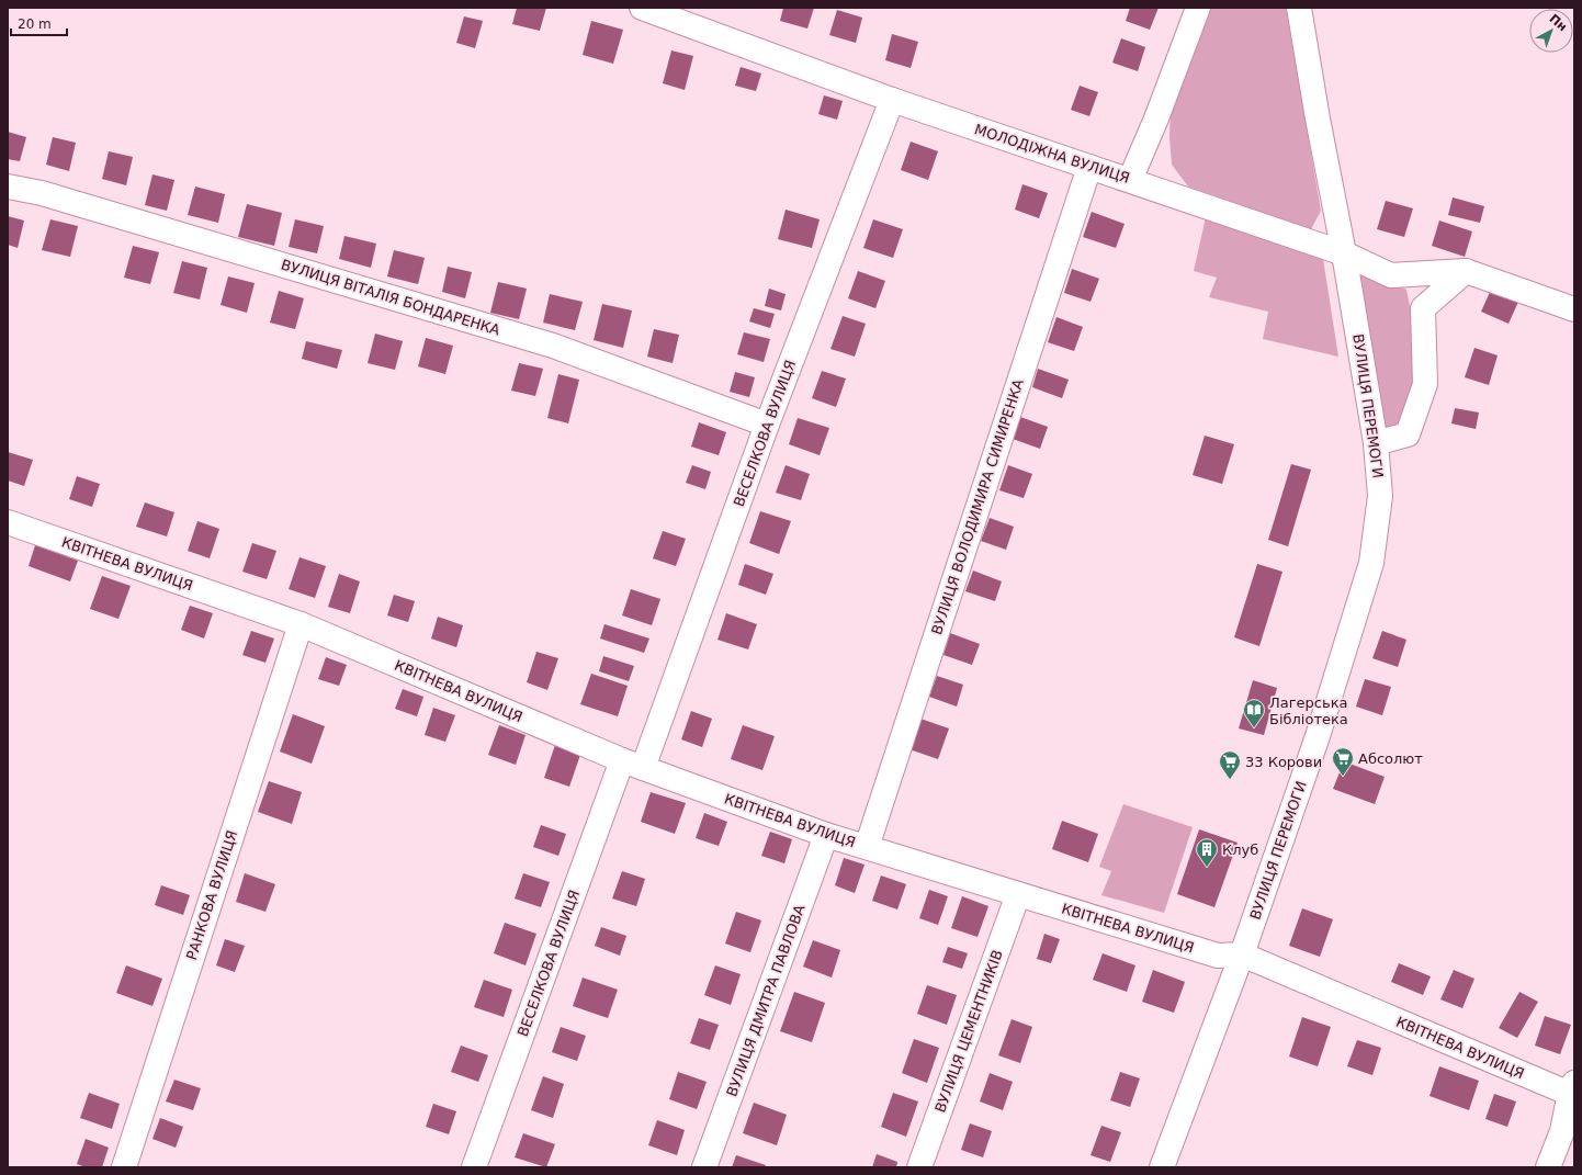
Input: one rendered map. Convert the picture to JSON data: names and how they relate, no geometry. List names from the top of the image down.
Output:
{
  "streets": {
    "street": [
      "МОЛОДІЖНА ВУЛИЦЯ",
      "ВУЛИЦЯ ВІТАЛІЯ БОНДАРЕНКА",
      "ВУЛИЦЯ ПЕРЕМОГИ",
      "ВЕСЕЛКОВА ВУЛИЦЯ",
      "ВУЛИЦЯ ВОЛОДИМИРА СИМИРЕНКА",
      "КВІТНЕВА ВУЛИЦЯ",
      "РАНКОВА ВУЛИЦЯ",
      "ВУЛИЦЯ ДМИТРА ПАВЛОВА",
      "ВУЛИЦЯ ЦЕМЕНТНИКІВ"
    ]
  },
  "crossings": [
    ["МОЛОДІЖНА ВУЛИЦЯ", "ВУЛИЦЯ ПЕРЕМОГИ"],
    ["МОЛОДІЖНА ВУЛИЦЯ", "ВЕСЕЛКОВА ВУЛИЦЯ"],
    ["МОЛОДІЖНА ВУЛИЦЯ", "ВУЛИЦЯ ВОЛОДИМИРА СИМИРЕНКА"],
    ["ВУЛИЦЯ ВІТАЛІЯ БОНДАРЕНКА", "ВЕСЕЛКОВА ВУЛИЦЯ"],
    ["ВУЛИЦЯ ПЕРЕМОГИ", "КВІТНЕВА ВУЛИЦЯ"],
    ["ВЕСЕЛКОВА ВУЛИЦЯ", "КВІТНЕВА ВУЛИЦЯ"],
    ["ВУЛИЦЯ ВОЛОДИМИРА СИМИРЕНКА", "КВІТНЕВА ВУЛИЦЯ"],
    ["КВІТНЕВА ВУЛИЦЯ", "РАНКОВА ВУЛИЦЯ"],
    ["КВІТНЕВА ВУЛИЦЯ", "ВУЛИЦЯ ДМИТРА ПАВЛОВА"],
    ["КВІТНЕВА ВУЛИЦЯ", "ВУЛИЦЯ ЦЕМЕНТНИКІВ"]
  ],
  "places": {
    "library": ["Лагерська Бібліотека"],
    "supermarket": ["Абсолют", "33 Корови"],
    "building": ["Клуб"]
  },
  "scale_bar": "20 m",
  "north": "top right"
}
